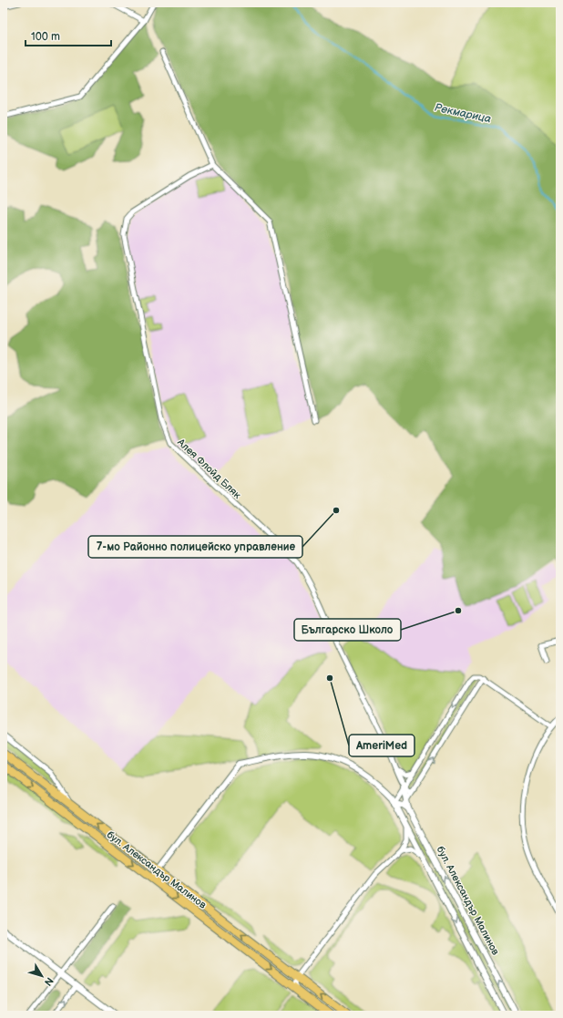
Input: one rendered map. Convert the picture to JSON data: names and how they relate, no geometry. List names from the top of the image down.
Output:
{
  "streets": {
    "main road": ["бул. Александър Малинов"],
    "street": ["Алея Флойд Бляк"]
  },
  "crossings": [
    ["Алея Флойд Бляк", "бул. Александър Малинов"]
  ],
  "water": ["Рекмарица"],
  "places": ["7-мо Районно полицейско управление", "Българско Школо", "AmeriMed"],
  "scale_bar": "100 m",
  "north": "bottom right"
}
